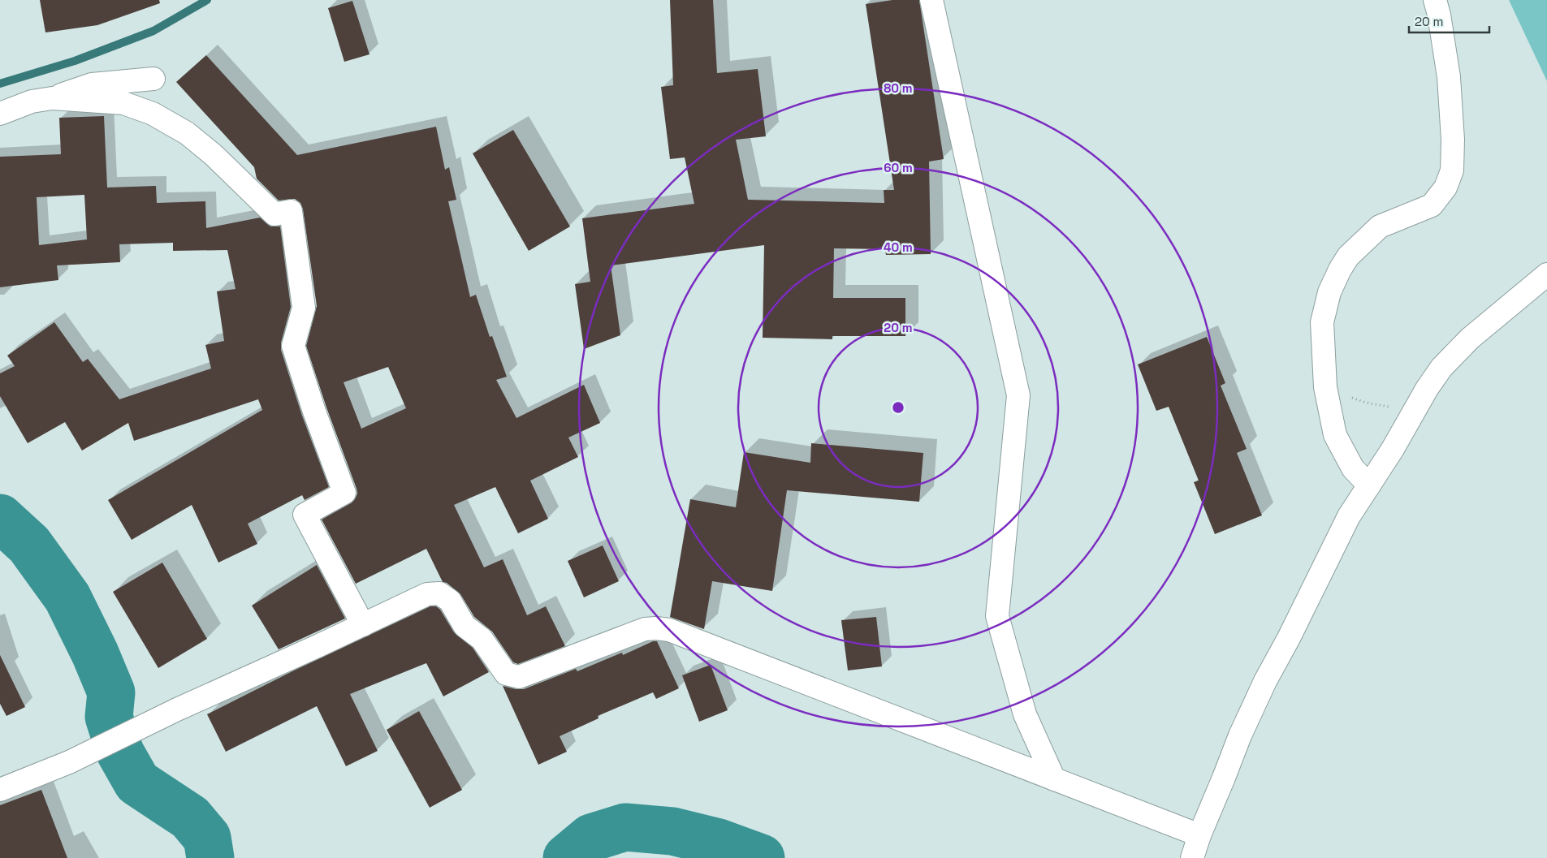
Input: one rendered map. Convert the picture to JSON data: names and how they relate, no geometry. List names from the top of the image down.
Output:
{
  "scale_bar": "20 m",
  "rings": [
    "80 m",
    "60 m",
    "40 m",
    "20 m"
  ]
}
